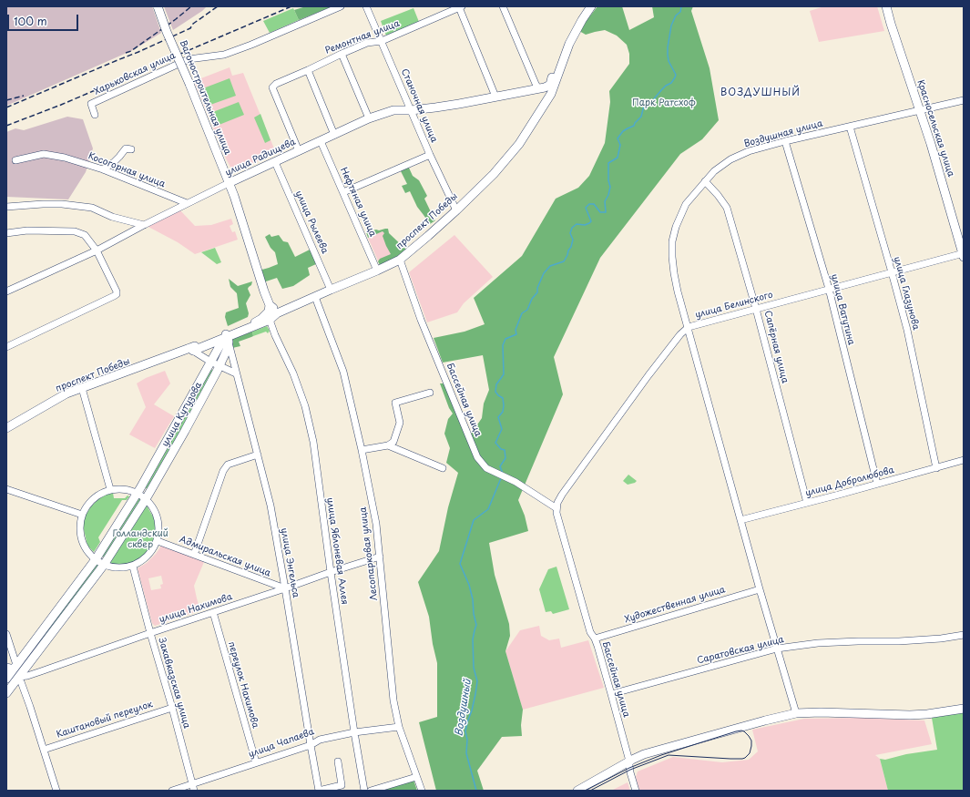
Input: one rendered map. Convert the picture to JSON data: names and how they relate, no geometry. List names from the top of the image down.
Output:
{
  "streets": {
    "main road": [
      "Вагоностроительная улица",
      "Красносельская улица",
      "улица Радищева",
      "проспект Победы",
      "улица Кутузова"
    ],
    "street": [
      "Ремонтная улица",
      "Харьковская улица",
      "Станочная улица",
      "Воздушная улица",
      "Косогорная улица",
      "Нефтяная улица",
      "улица Рылеева",
      "улица Глазунова",
      "улица Белинского",
      "улица Ватутина",
      "Сапёрная улица",
      "Бассейная улица",
      "улица Добролюбова",
      "улица Яблоневая Аллея",
      "Лесопарковая улица",
      "Адмиральская улица",
      "улица Энгельса",
      "Художественная улица",
      "улица Нахимова",
      "Саратовская улица",
      "Закавказская улица",
      "переулок Нахимова",
      "Каштановый переулок",
      "улица Чапаева"
    ]
  },
  "crossings": [
    ["Ремонтная улица", "Станочная улица"],
    ["Ремонтная улица", "улица Радищева"],
    ["Вагоностроительная улица", "улица Радищева"],
    ["Вагоностроительная улица", "проспект Победы"],
    ["Станочная улица", "улица Радищева"],
    ["Станочная улица", "проспект Победы"],
    ["Красносельская улица", "Воздушная улица"],
    ["Красносельская улица", "улица Белинского"],
    ["Воздушная улица", "улица Глазунова"],
    ["Воздушная улица", "улица Белинского"],
    ["Воздушная улица", "улица Ватутина"],
    ["Воздушная улица", "Сапёрная улица"],
    ["Воздушная улица", "улица Добролюбова"],
    ["Воздушная улица", "Художественная улица"],
    ["Воздушная улица", "Саратовская улица"],
    ["улица Радищева", "Косогорная улица"],
    ["улица Радищева", "Нефтяная улица"],
    ["улица Радищева", "улица Рылеева"],
    ["Нефтяная улица", "проспект Победы"],
    ["проспект Победы", "улица Рылеева"],
    ["проспект Победы", "Бассейная улица"],
    ["проспект Победы", "улица Кутузова"],
    ["проспект Победы", "улица Яблоневая Аллея"],
    ["проспект Победы", "Лесопарковая улица"],
    ["проспект Победы", "улица Энгельса"],
    ["улица Глазунова", "улица Белинского"],
    ["улица Глазунова", "улица Добролюбова"],
    ["улица Белинского", "улица Ватутина"],
    ["улица Белинского", "Сапёрная улица"],
    ["улица Белинского", "Бассейная улица"],
    ["улица Ватутина", "улица Добролюбова"],
    ["Сапёрная улица", "улица Добролюбова"],
    ["Бассейная улица", "Художественная улица"],
    ["Бассейная улица", "Саратовская улица"],
    ["улица Кутузова", "улица Энгельса"],
    ["улица Кутузова", "улица Нахимова"],
    ["улица Яблоневая Аллея", "улица Нахимова"],
    ["улица Яблоневая Аллея", "улица Чапаева"],
    ["Лесопарковая улица", "улица Нахимова"],
    ["Лесопарковая улица", "улица Чапаева"],
    ["Адмиральская улица", "улица Энгельса"],
    ["Адмиральская улица", "улица Нахимова"],
    ["улица Энгельса", "улица Нахимова"],
    ["улица Энгельса", "улица Чапаева"],
    ["улица Нахимова", "Закавказская улица"],
    ["улица Нахимова", "переулок Нахимова"],
    ["Закавказская улица", "Каштановый переулок"],
    ["Закавказская улица", "улица Чапаева"],
    ["переулок Нахимова", "улица Чапаева"]
  ],
  "districts": ["ВОЗДУШНЫЙ"],
  "water": ["Воздушный"],
  "parks": ["Парк Ратсхоф", "Голландский сквер"],
  "scale_bar": "100 m"
}
